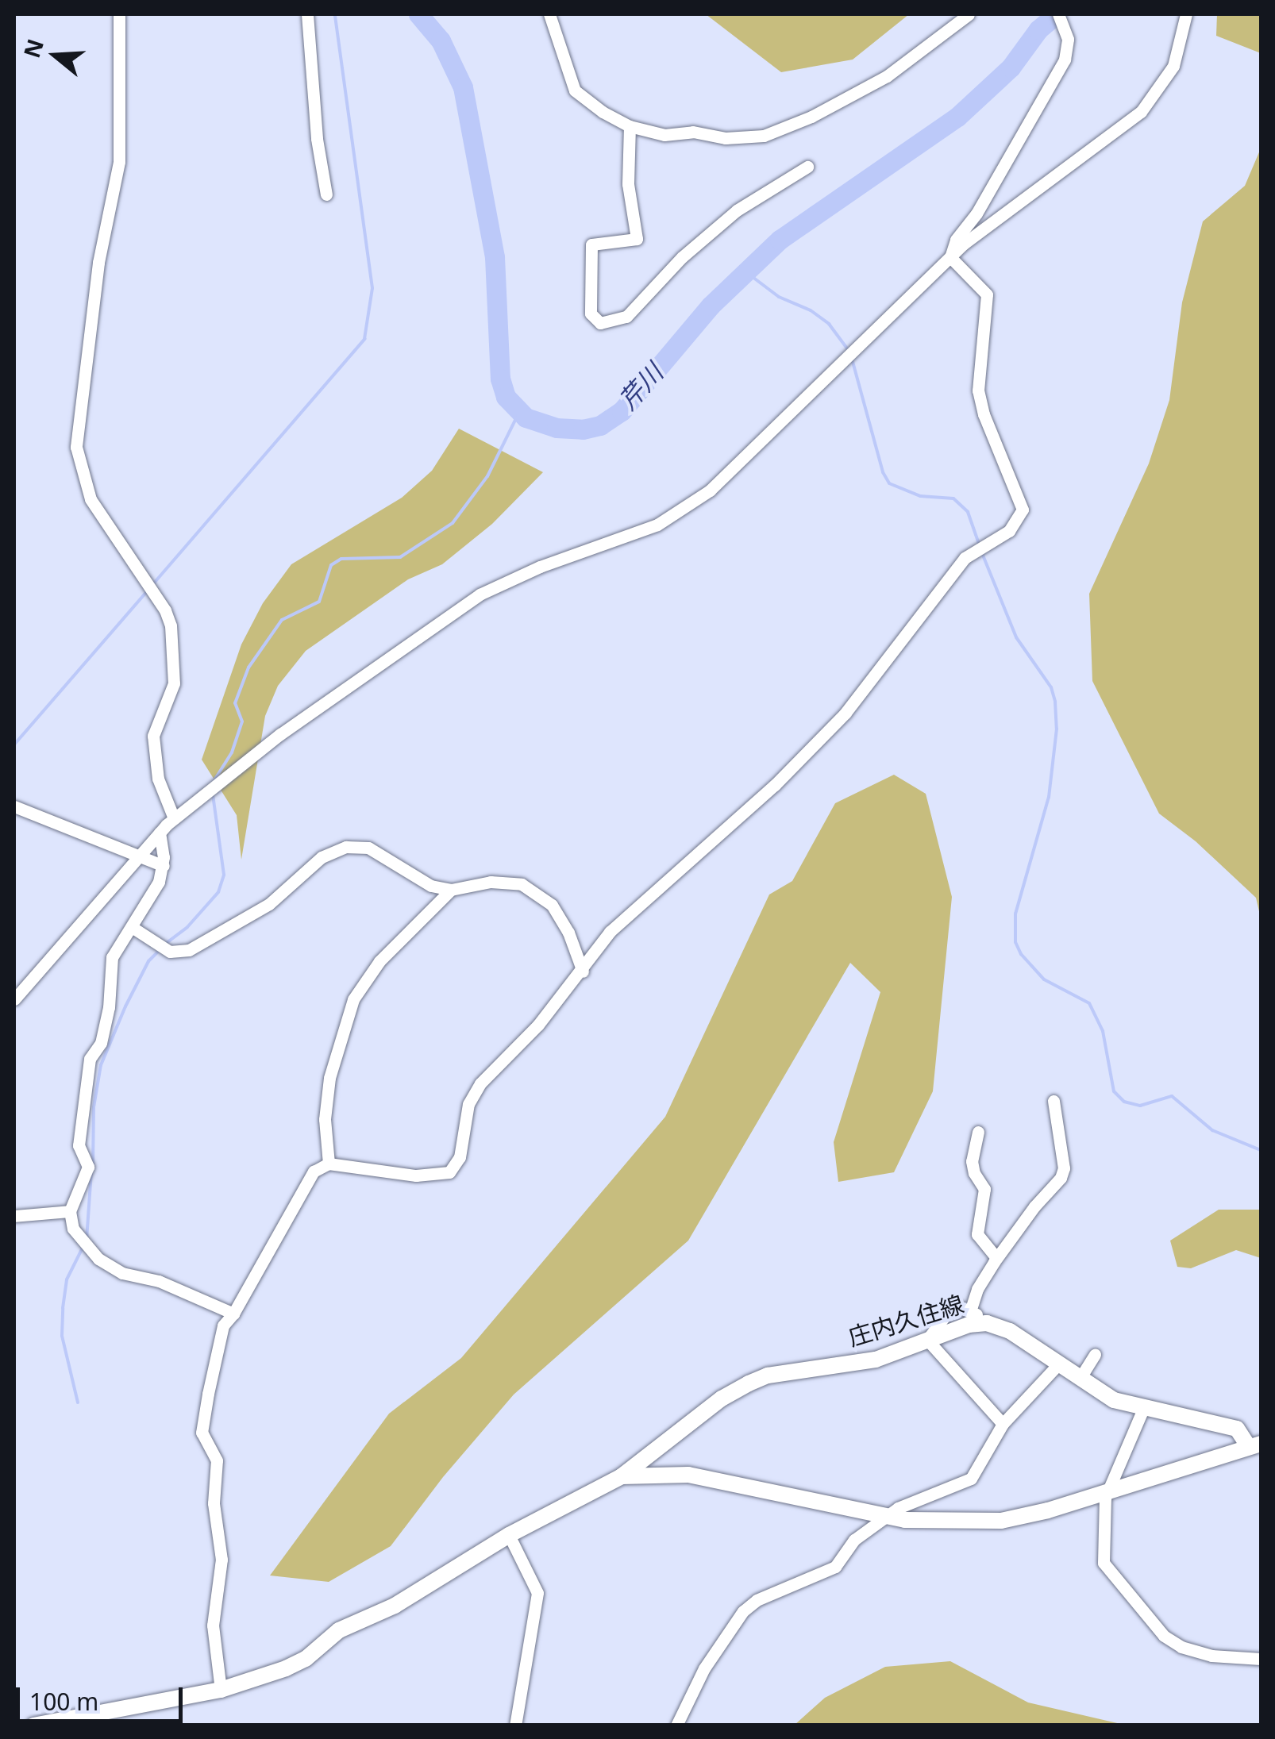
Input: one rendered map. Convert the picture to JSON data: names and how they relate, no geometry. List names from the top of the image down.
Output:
{
  "streets": {
    "main road": ["庄内久住線"]
  },
  "water": ["芹川"],
  "scale_bar": "100 m",
  "north": "left"
}
